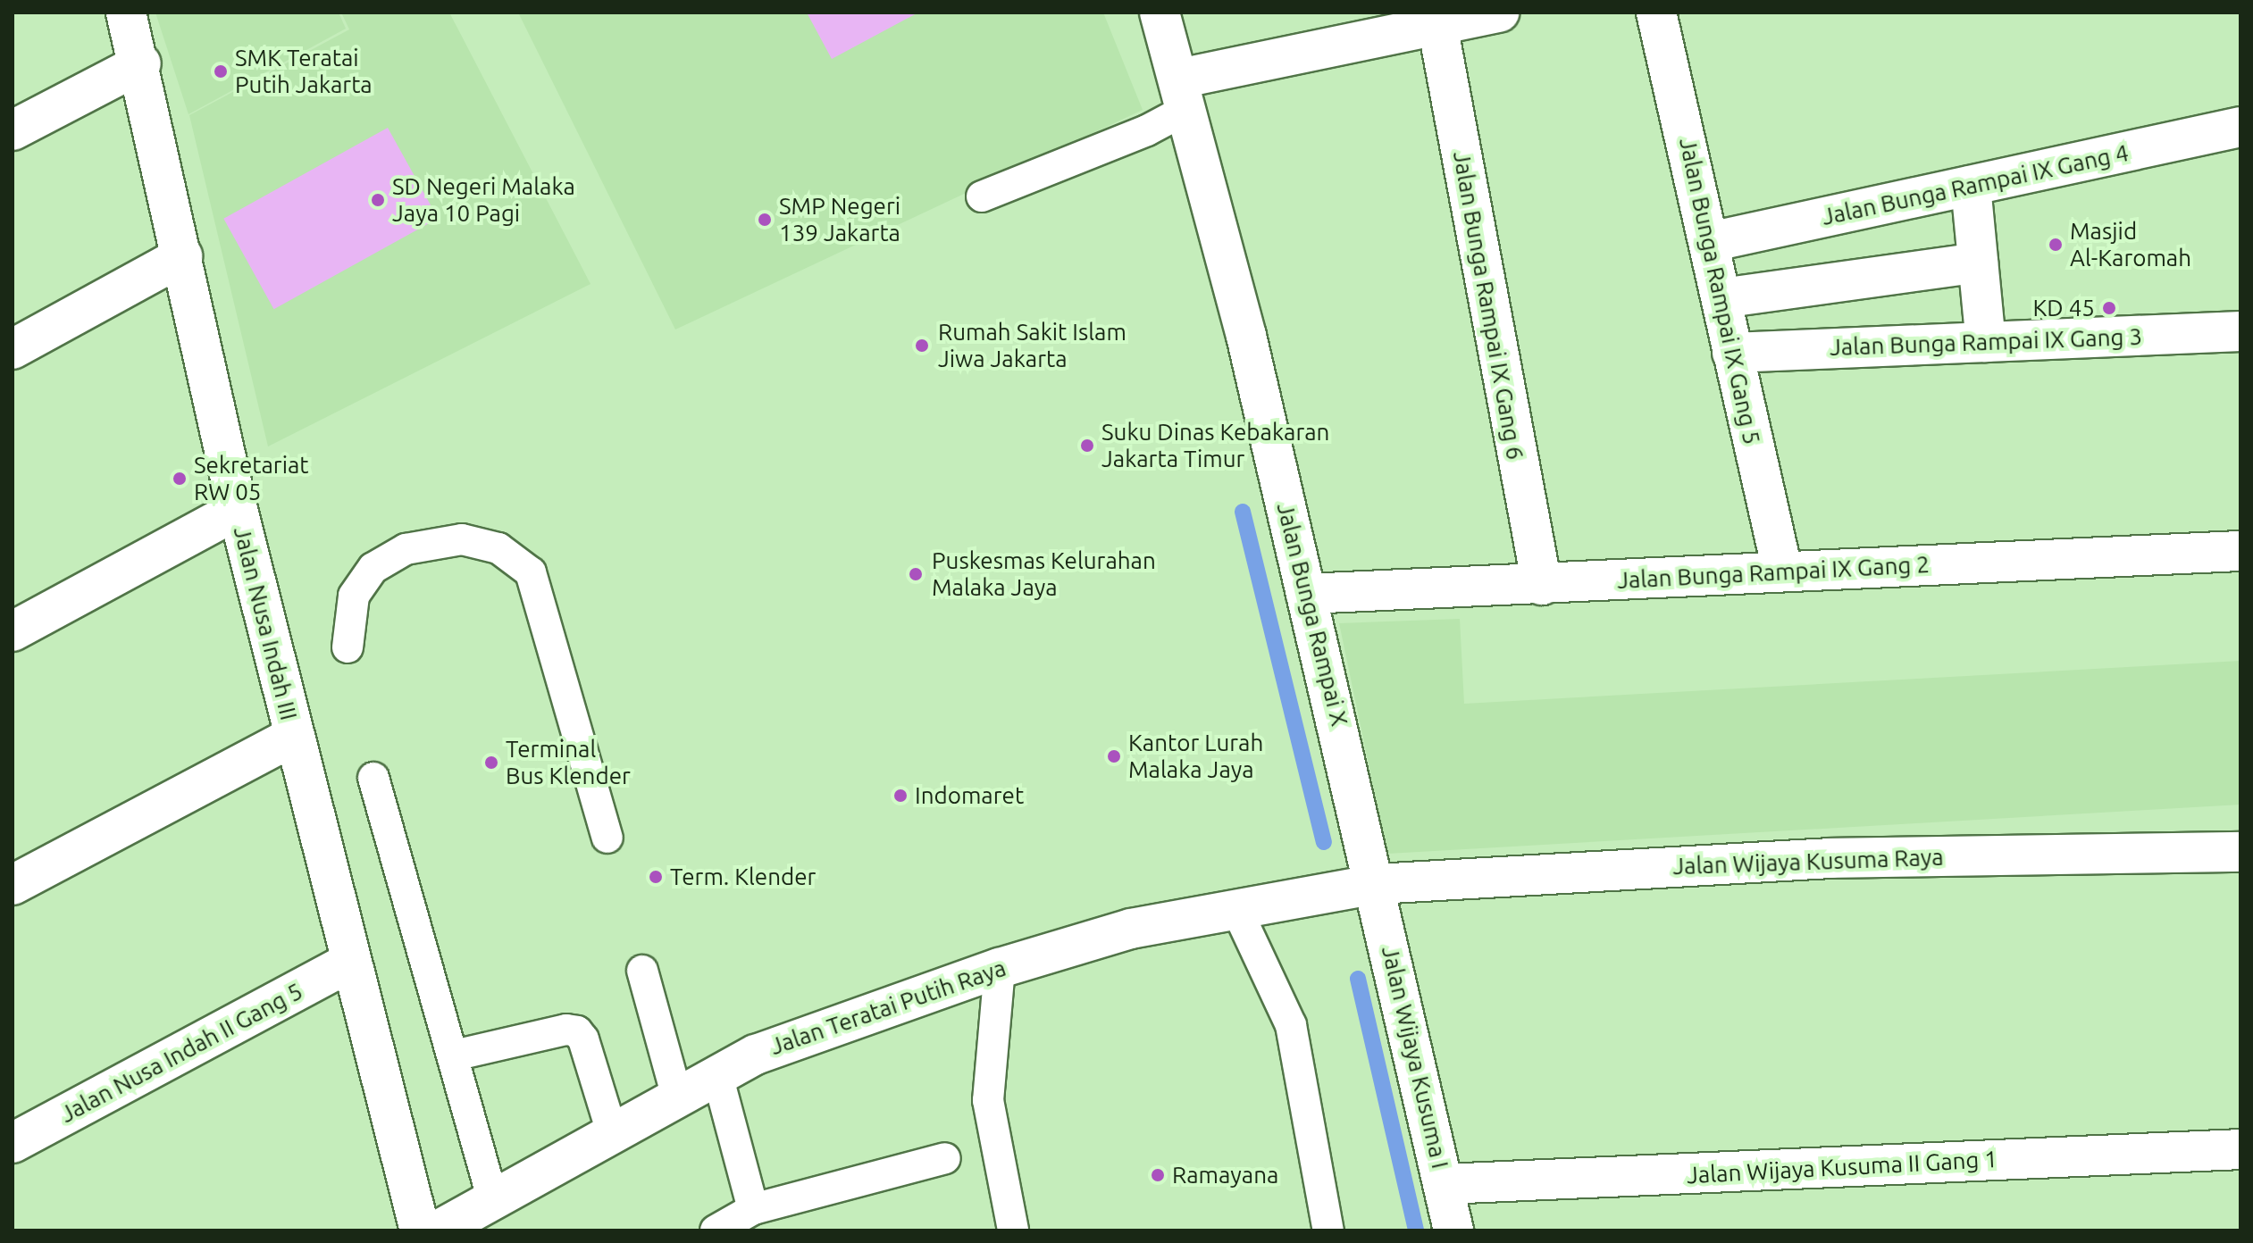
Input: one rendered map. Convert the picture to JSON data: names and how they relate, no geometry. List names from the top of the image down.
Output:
{
  "streets": {
    "street": [
      "Jalan Bunga Rampai IX Gang 4",
      "Jalan Bunga Rampai IX Gang 5",
      "Jalan Bunga Rampai IX Gang 6",
      "Jalan Bunga Rampai IX Gang 3",
      "Jalan Bunga Rampai IX Gang 2",
      "Jalan Bunga Rampai X",
      "Jalan Nusa Indah III",
      "Jalan Wijaya Kusuma Raya",
      "Jalan Teratai Putih Raya",
      "Jalan Nusa Indah II Gang 5",
      "Jalan Wijaya Kusuma I",
      "Jalan Wijaya Kusuma II Gang 1"
    ]
  },
  "crossings": [
    ["Jalan Bunga Rampai IX Gang 4", "Jalan Bunga Rampai IX Gang 5"],
    ["Jalan Bunga Rampai IX Gang 5", "Jalan Bunga Rampai IX Gang 3"],
    ["Jalan Bunga Rampai IX Gang 5", "Jalan Bunga Rampai IX Gang 2"],
    ["Jalan Bunga Rampai IX Gang 6", "Jalan Bunga Rampai IX Gang 2"],
    ["Jalan Bunga Rampai IX Gang 2", "Jalan Bunga Rampai X"],
    ["Jalan Bunga Rampai X", "Jalan Wijaya Kusuma Raya"],
    ["Jalan Bunga Rampai X", "Jalan Teratai Putih Raya"],
    ["Jalan Bunga Rampai X", "Jalan Wijaya Kusuma I"],
    ["Jalan Nusa Indah III", "Jalan Nusa Indah II Gang 5"],
    ["Jalan Wijaya Kusuma Raya", "Jalan Teratai Putih Raya"],
    ["Jalan Wijaya Kusuma Raya", "Jalan Wijaya Kusuma I"],
    ["Jalan Teratai Putih Raya", "Jalan Wijaya Kusuma I"],
    ["Jalan Wijaya Kusuma I", "Jalan Wijaya Kusuma II Gang 1"]
  ],
  "places": [
    "SMK Teratai Putih Jakarta",
    "SD Negeri Malaka Jaya 10 Pagi",
    "SMP Negeri 139 Jakarta",
    "Masjid Al-Karomah",
    "KD 45",
    "Rumah Sakit Islam Jiwa Jakarta",
    "Suku Dinas Kebakaran Jakarta Timur",
    "Sekretariat RW 05",
    "Puskesmas Kelurahan Malaka Jaya",
    "Kantor Lurah Malaka Jaya",
    "Terminal Bus Klender",
    "Indomaret",
    "Term. Klender",
    "Ramayana"
  ]
}
